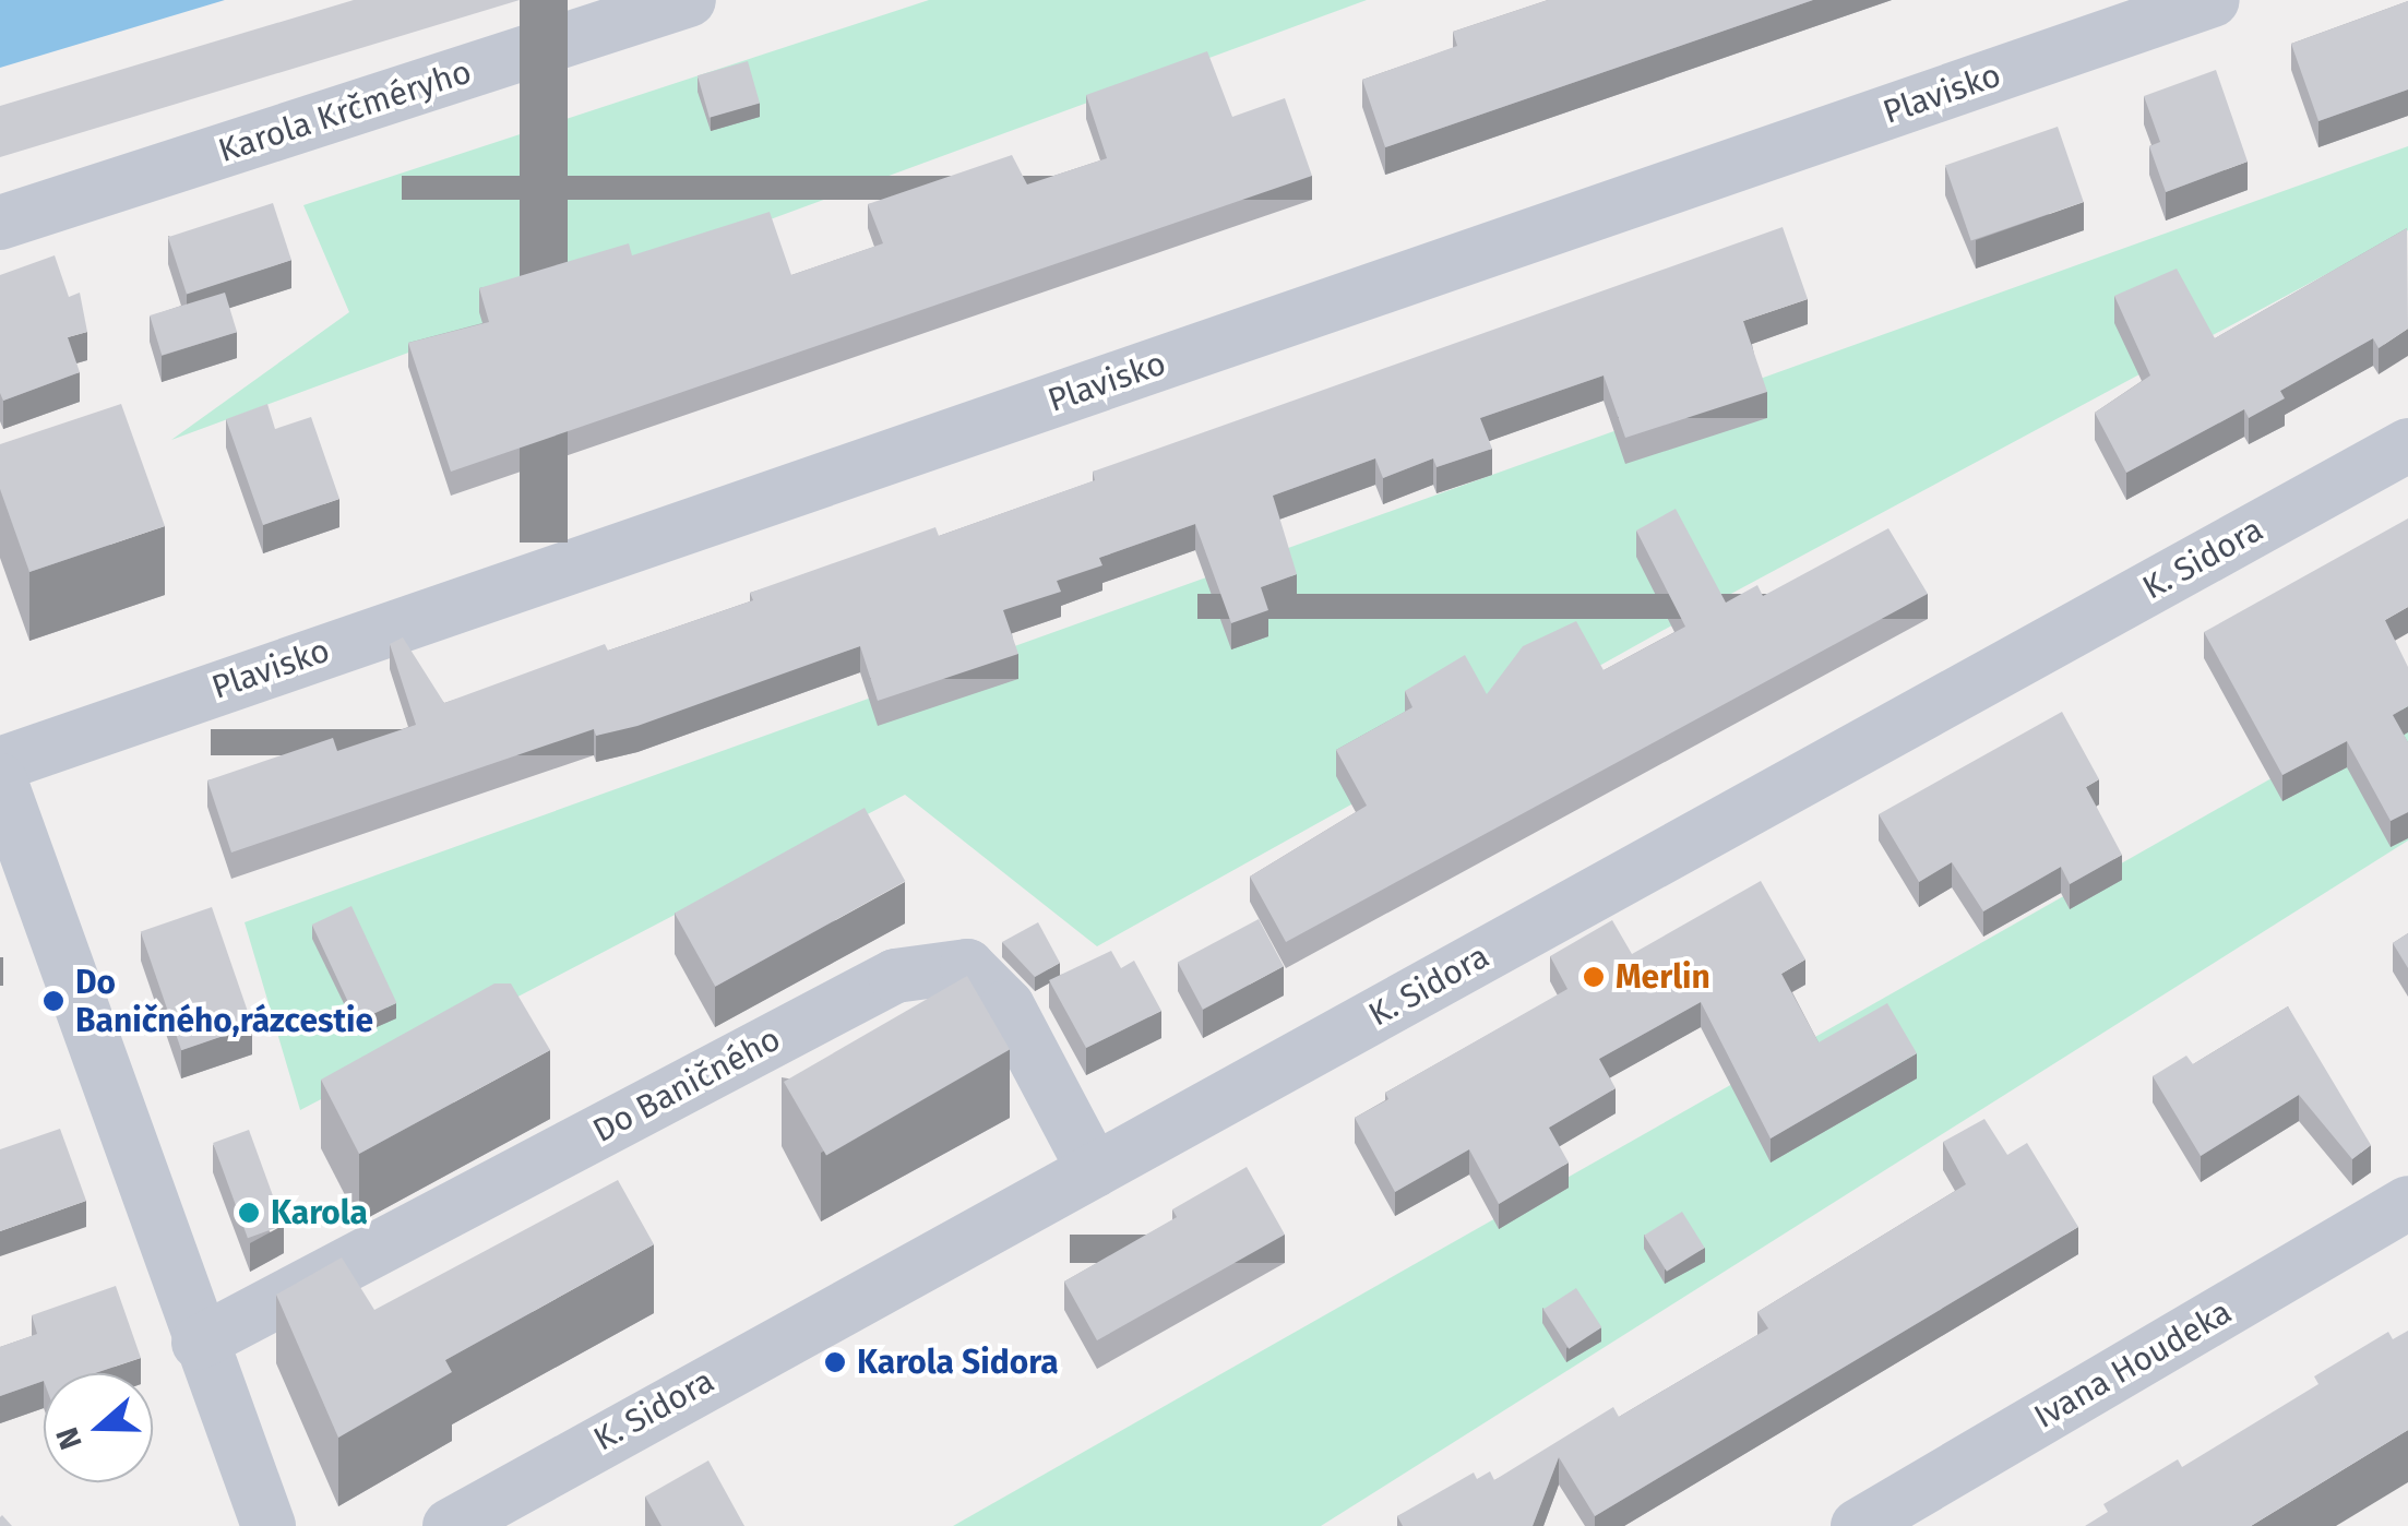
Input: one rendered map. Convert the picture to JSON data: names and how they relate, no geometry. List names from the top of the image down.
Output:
{
  "streets": {
    "street": [
      "Plavisko",
      "Karola Krčméryho",
      "K. Sidora",
      "Do Baničného",
      "Ivana Houdeka"
    ]
  },
  "crossings": [
    ["K. Sidora", "Do Baničného"]
  ],
  "places": [
    "Merlin",
    "Do Baničného,rázcestie",
    "Karola",
    "Karola Sidora"
  ],
  "north": "left"
}
